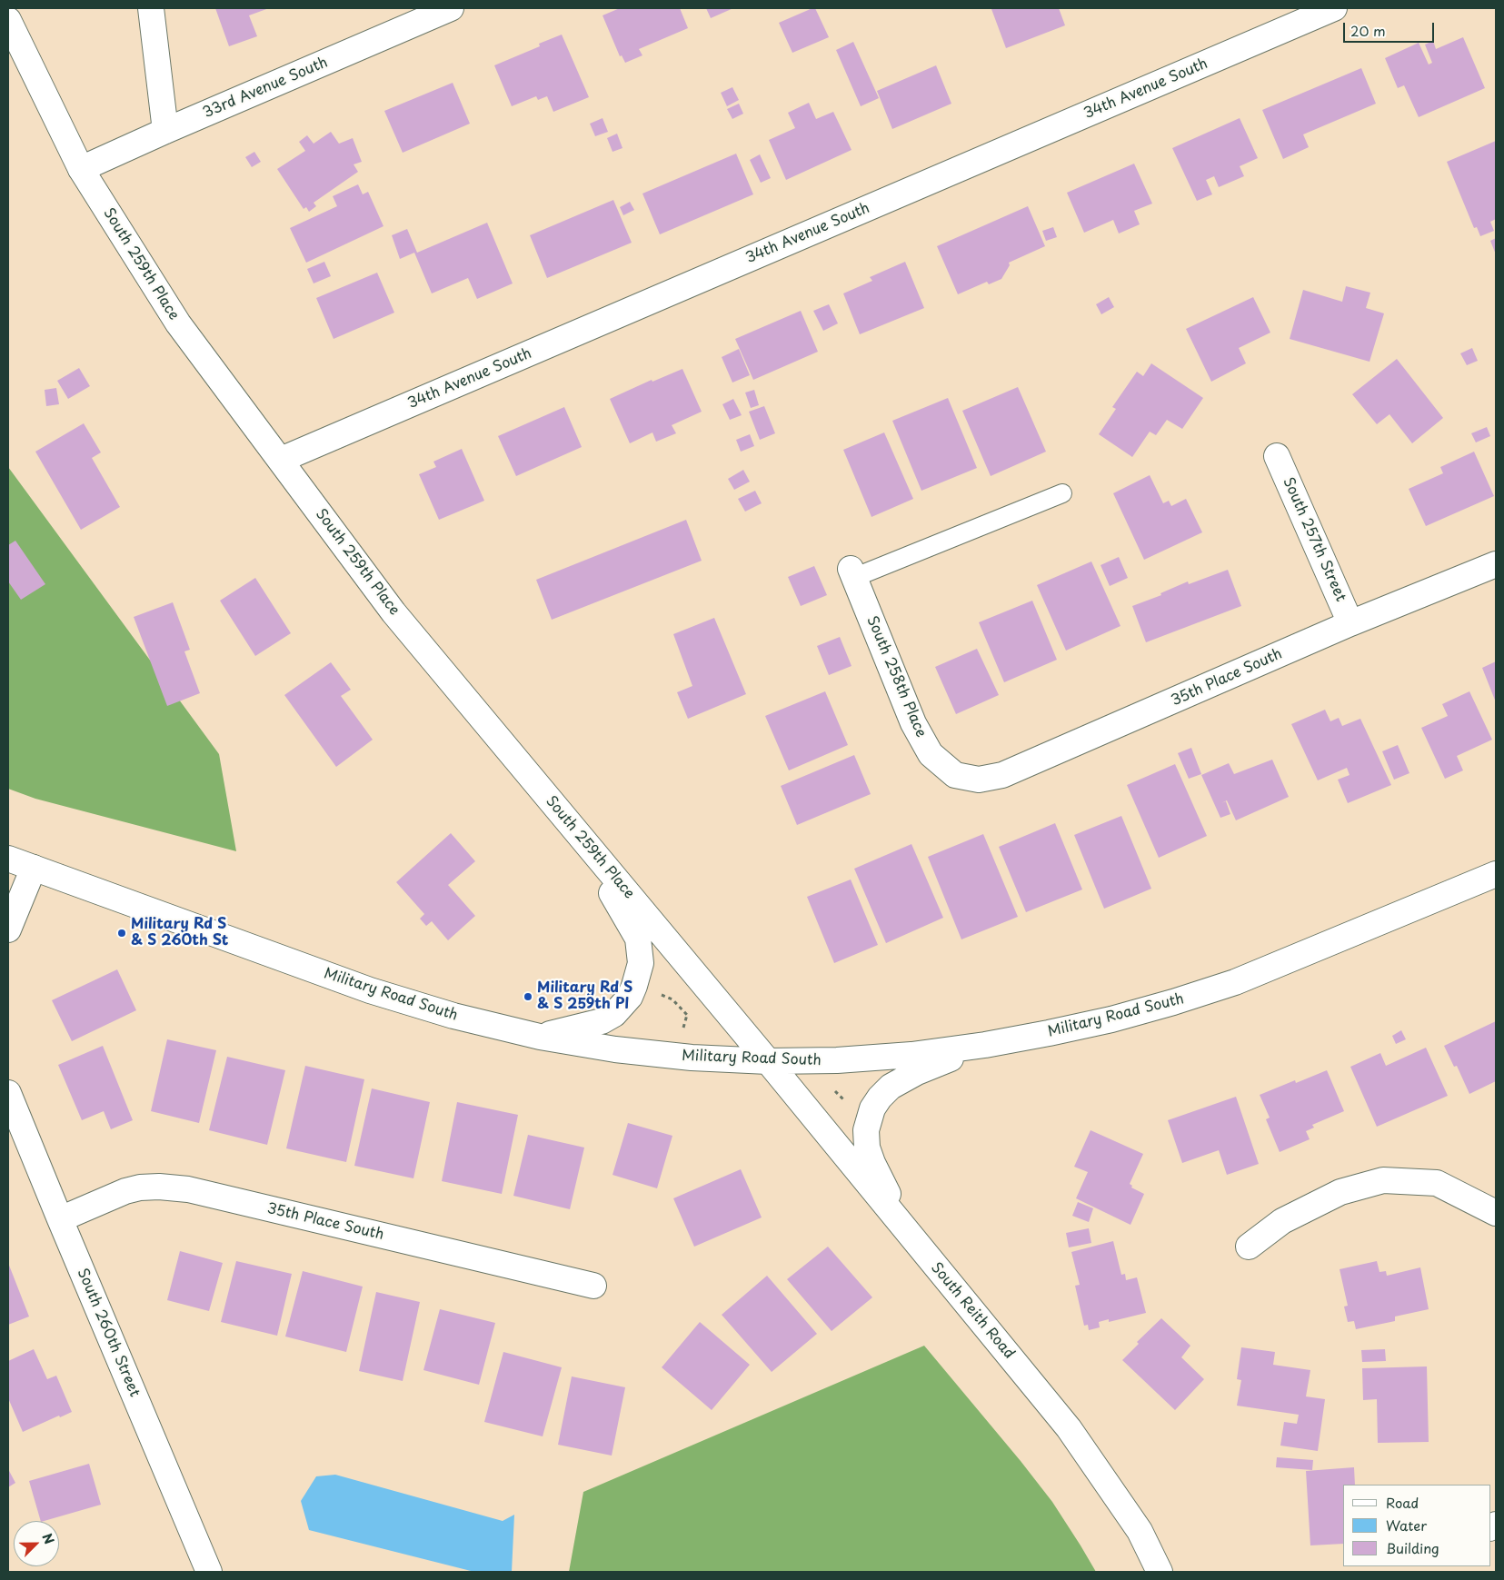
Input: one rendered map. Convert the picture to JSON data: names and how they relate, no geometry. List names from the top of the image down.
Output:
{
  "streets": {
    "street": [
      "33rd Avenue South",
      "34th Avenue South",
      "South 259th Place",
      "South 257th Street",
      "South 258th Place",
      "35th Place South",
      "Military Road South",
      "South Reith Road",
      "South 260th Street"
    ]
  },
  "crossings": [
    ["33rd Avenue South", "South 259th Place"],
    ["34th Avenue South", "South 259th Place"],
    ["South 259th Place", "Military Road South"],
    ["South 259th Place", "South Reith Road"],
    ["South 257th Street", "35th Place South"],
    ["South 258th Place", "35th Place South"],
    ["35th Place South", "South 260th Street"],
    ["Military Road South", "South Reith Road"]
  ],
  "places": ["Military Rd S & S 260th St", "Military Rd S & S 259th Pl"],
  "legend": ["Road", "Water", "Building"],
  "scale_bar": "20 m",
  "north": "top right"
}
